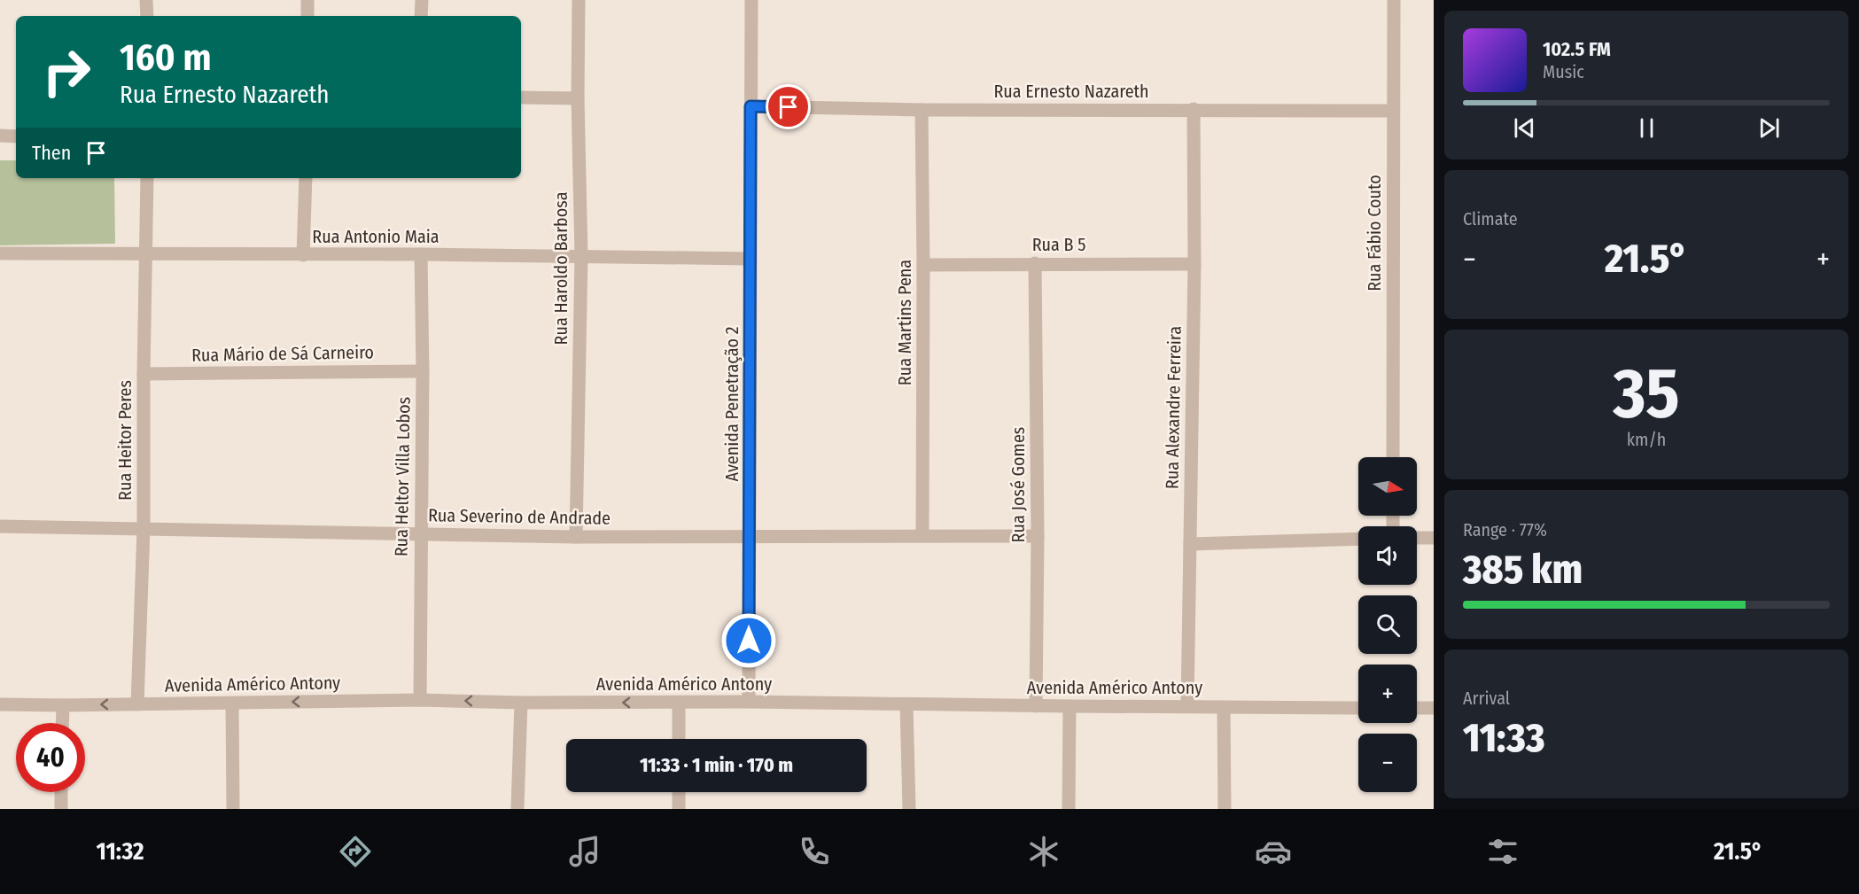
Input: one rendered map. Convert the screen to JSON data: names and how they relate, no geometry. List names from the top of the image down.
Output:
{
  "streets": {
    "street": [
      "Rua Ernesto Nazareth",
      "Rua Fábio Couto",
      "Rua Antonio Maia",
      "Rua B 5",
      "Rua Haroldo Barbosa",
      "Rua Martins Pena",
      "Rua Mário de Sá Carneiro",
      "Avenida Penetração 2",
      "Rua Alexandre Ferreira",
      "Rua Heitor Peres",
      "Rua Heltor Villa Lobos",
      "Rua José Gomes",
      "Rua Severino de Andrade",
      "Avenida Américo Antony"
    ]
  },
  "crossings": [
    ["Rua Ernesto Nazareth", "Rua Fábio Couto"],
    ["Rua Ernesto Nazareth", "Rua Martins Pena"],
    ["Rua Ernesto Nazareth", "Avenida Penetração 2"],
    ["Rua Ernesto Nazareth", "Rua Alexandre Ferreira"],
    ["Rua Antonio Maia", "Rua Haroldo Barbosa"],
    ["Rua Antonio Maia", "Avenida Penetração 2"],
    ["Rua Antonio Maia", "Rua Heitor Peres"],
    ["Rua Antonio Maia", "Rua Heltor Villa Lobos"],
    ["Rua B 5", "Rua Martins Pena"],
    ["Rua B 5", "Rua Alexandre Ferreira"],
    ["Rua B 5", "Rua José Gomes"],
    ["Rua Haroldo Barbosa", "Rua Severino de Andrade"],
    ["Rua Martins Pena", "Rua Severino de Andrade"],
    ["Rua Mário de Sá Carneiro", "Rua Heitor Peres"],
    ["Rua Mário de Sá Carneiro", "Rua Heltor Villa Lobos"],
    ["Avenida Penetração 2", "Rua Severino de Andrade"],
    ["Avenida Penetração 2", "Avenida Américo Antony"],
    ["Rua Alexandre Ferreira", "Avenida Américo Antony"],
    ["Rua Heitor Peres", "Rua Severino de Andrade"],
    ["Rua Heitor Peres", "Avenida Américo Antony"],
    ["Rua Heltor Villa Lobos", "Rua Severino de Andrade"],
    ["Rua Heltor Villa Lobos", "Avenida Américo Antony"],
    ["Rua José Gomes", "Rua Severino de Andrade"],
    ["Rua José Gomes", "Avenida Américo Antony"]
  ],
  "one_way": ["Avenida Américo Antony"],
  "north": "right",
  "page": {
    "turn": ["160 m", "Rua Ernesto Nazareth"],
    "song": ["102.5 FM", "Music"],
    "then": "Then",
    "tile": [
      "Climate",
      ["35", "km/h"],
      ["Range · 77%", "385 km"],
      ["Arrival", "11:33"]
    ],
    "heat": ["−", "21.5°", "+"],
    "map_buttons": ["+", "−"],
    "limit": "40",
    "trip": "11:33 · 1 min · 170 m",
    "tabs": ["11:32", "21.5°"]
  }
}
